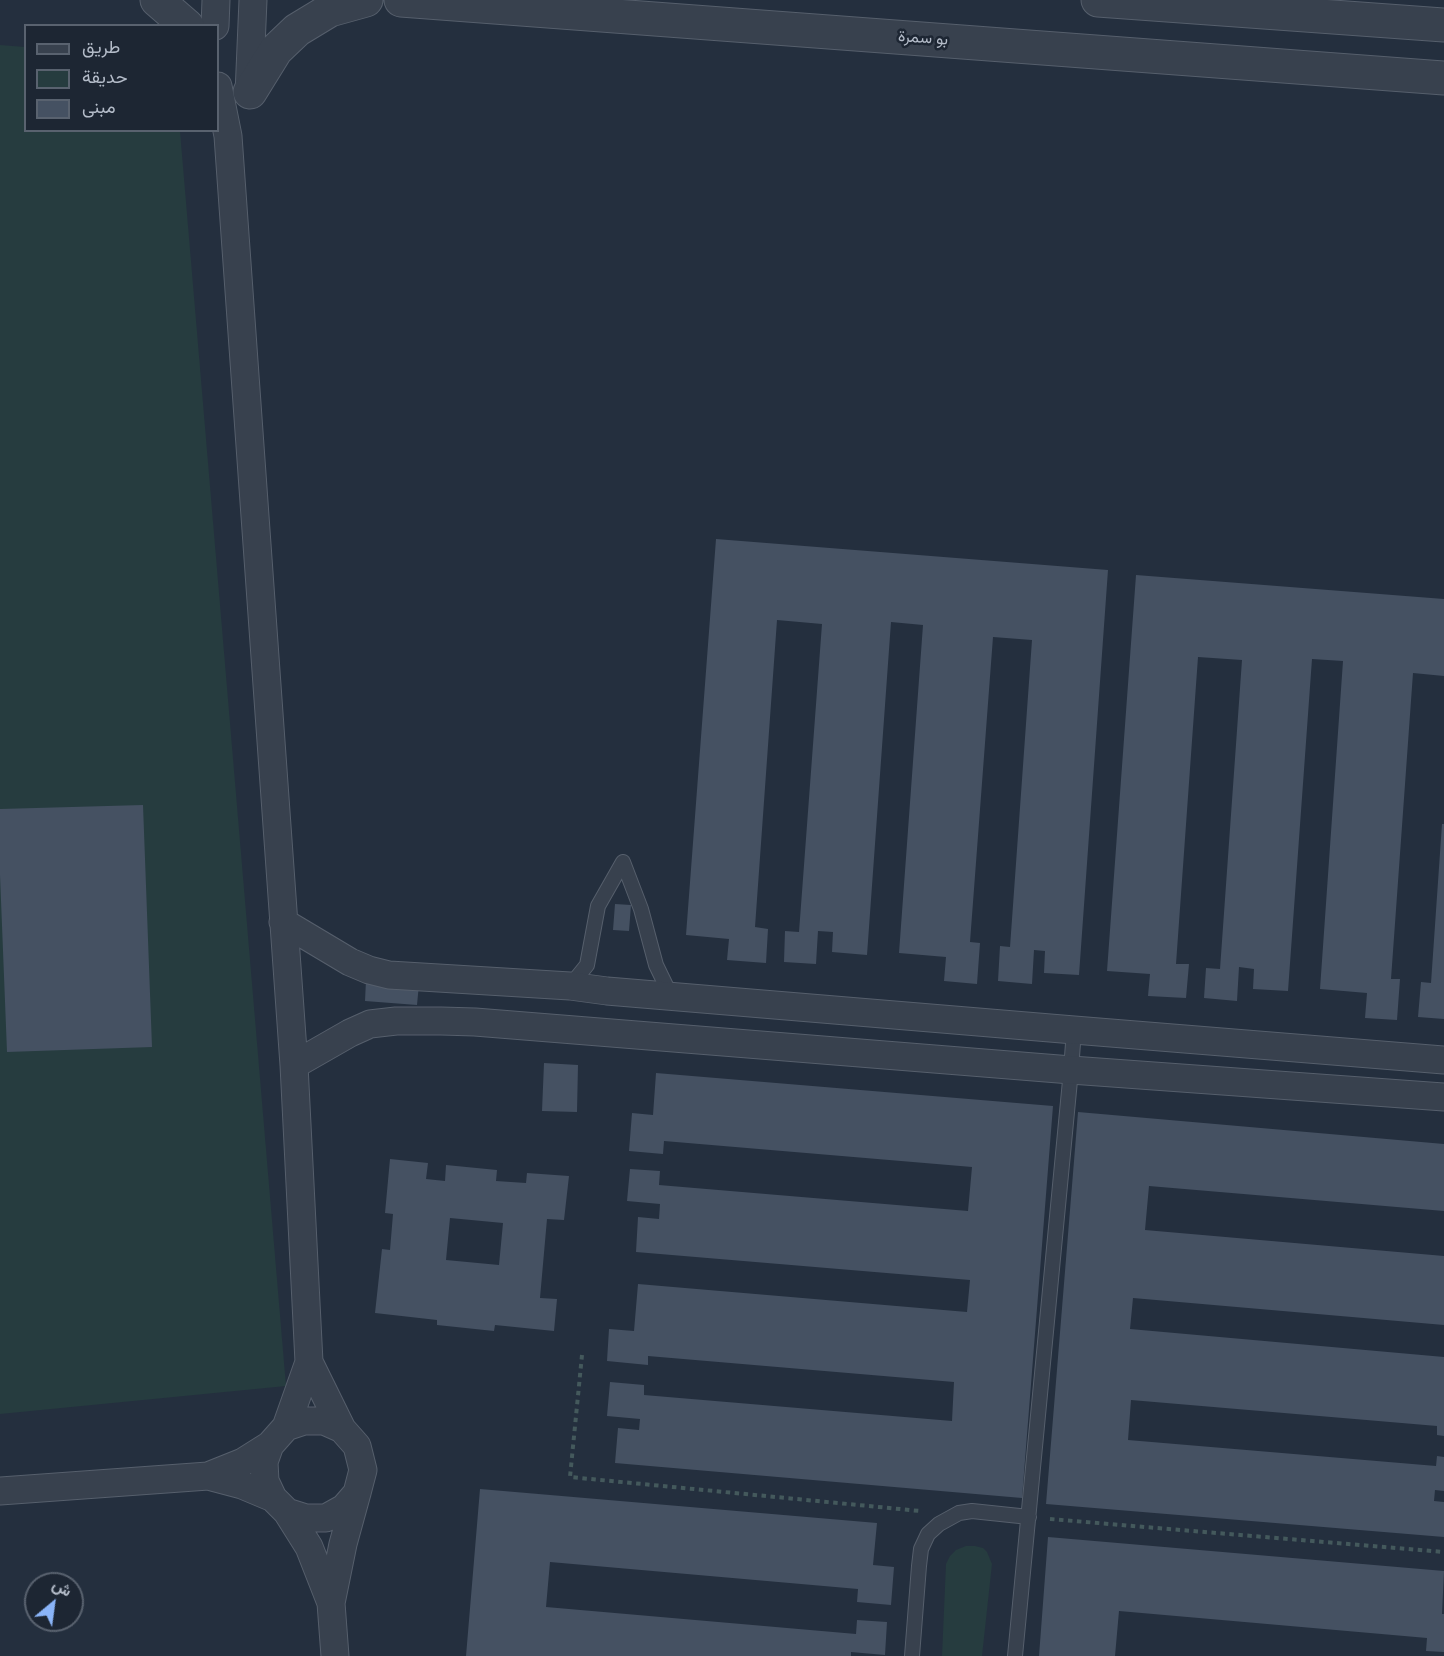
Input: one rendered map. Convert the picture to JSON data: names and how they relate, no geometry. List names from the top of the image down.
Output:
{
  "streets": {
    "street": ["بو سمرة"]
  },
  "legend": ["طريق", "حديقة", "مبنى"],
  "north": "top right"
}
